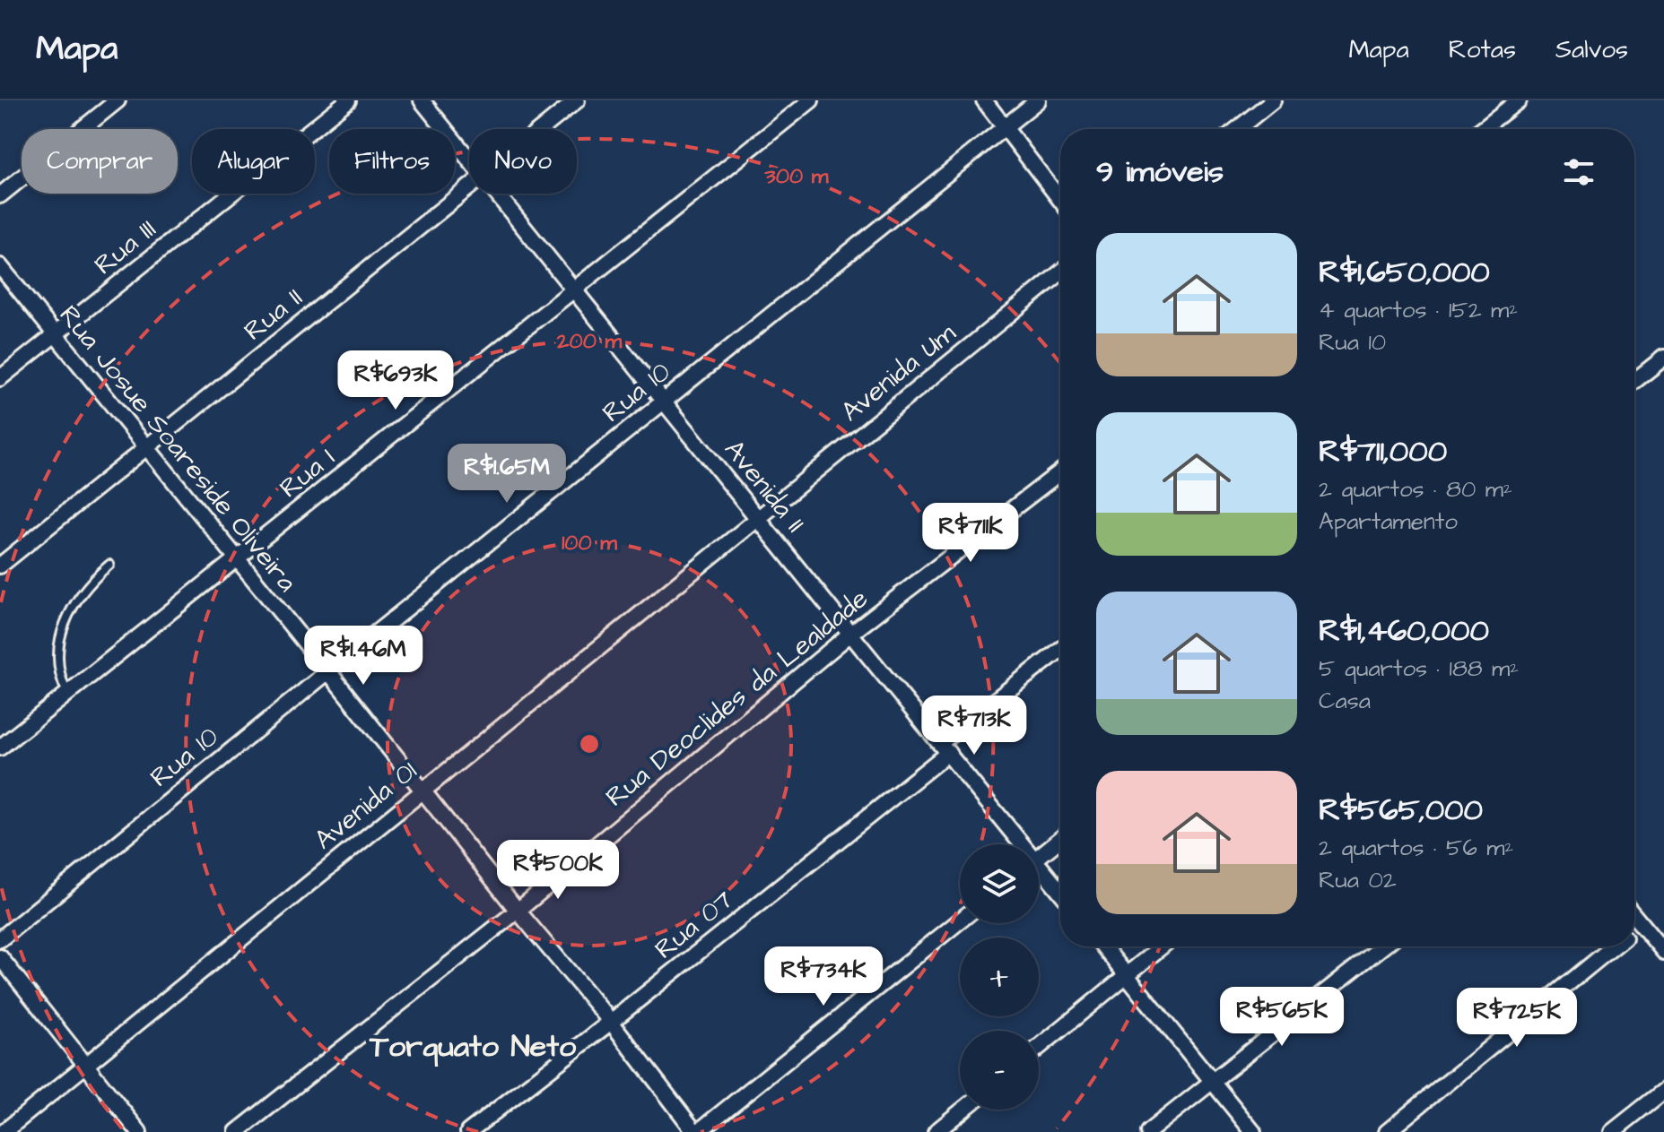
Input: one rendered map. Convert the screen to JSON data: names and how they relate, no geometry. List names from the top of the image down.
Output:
{
  "streets": {
    "street": [
      "Rua III",
      "Rua II",
      "Avenida Um",
      "Rua 10",
      "Rua Josue Soareside Oliveira",
      "Rua I",
      "Avenida II",
      "Rua Deoclides da Lealdade",
      "Avenida 01",
      "Rua 07"
    ]
  },
  "crossings": [
    ["Rua III", "Rua Josue Soareside Oliveira"],
    ["Rua II", "Rua Josue Soareside Oliveira"],
    ["Avenida Um", "Avenida II"],
    ["Avenida Um", "Avenida 01"],
    ["Rua 10", "Rua Josue Soareside Oliveira"],
    ["Rua 10", "Avenida II"],
    ["Rua Josue Soareside Oliveira", "Rua I"],
    ["Rua Josue Soareside Oliveira", "Rua Deoclides da Lealdade"],
    ["Rua Josue Soareside Oliveira", "Avenida 01"],
    ["Rua Josue Soareside Oliveira", "Rua 07"],
    ["Rua I", "Avenida II"],
    ["Avenida II", "Rua Deoclides da Lealdade"],
    ["Avenida II", "Avenida 01"],
    ["Avenida II", "Rua 07"]
  ],
  "districts": ["Torquato Neto"],
  "page": {
    "header": "Mapa",
    "nav": ["Mapa", "Rotas", "Salvos"],
    "chip": [
      "Comprar",
      "Alugar",
      "Filtros",
      "Novo"
    ],
    "heading": "9 imóveis",
    "list": [
      {
        "name": "R$1,650,000",
        "note": "4 quartos · 152 m² · Rua 10"
      },
      {
        "name": "R$711,000",
        "note": "2 quartos · 80 m² · Apartamento"
      },
      {
        "name": "R$1,460,000",
        "note": "5 quartos · 188 m² · Casa"
      },
      {
        "name": "R$565,000",
        "note": "2 quartos · 56 m² · Rua 02"
      }
    ],
    "price": [
      "R$693K",
      "R$1.65M",
      "R$711K",
      "R$1.46M",
      "R$713K",
      "R$500K",
      "R$734K",
      "R$565K",
      "R$725K"
    ],
    "map_buttons": ["+", "−"]
  },
  "rings": ["300 m", "200 m", "100 m"]
}
